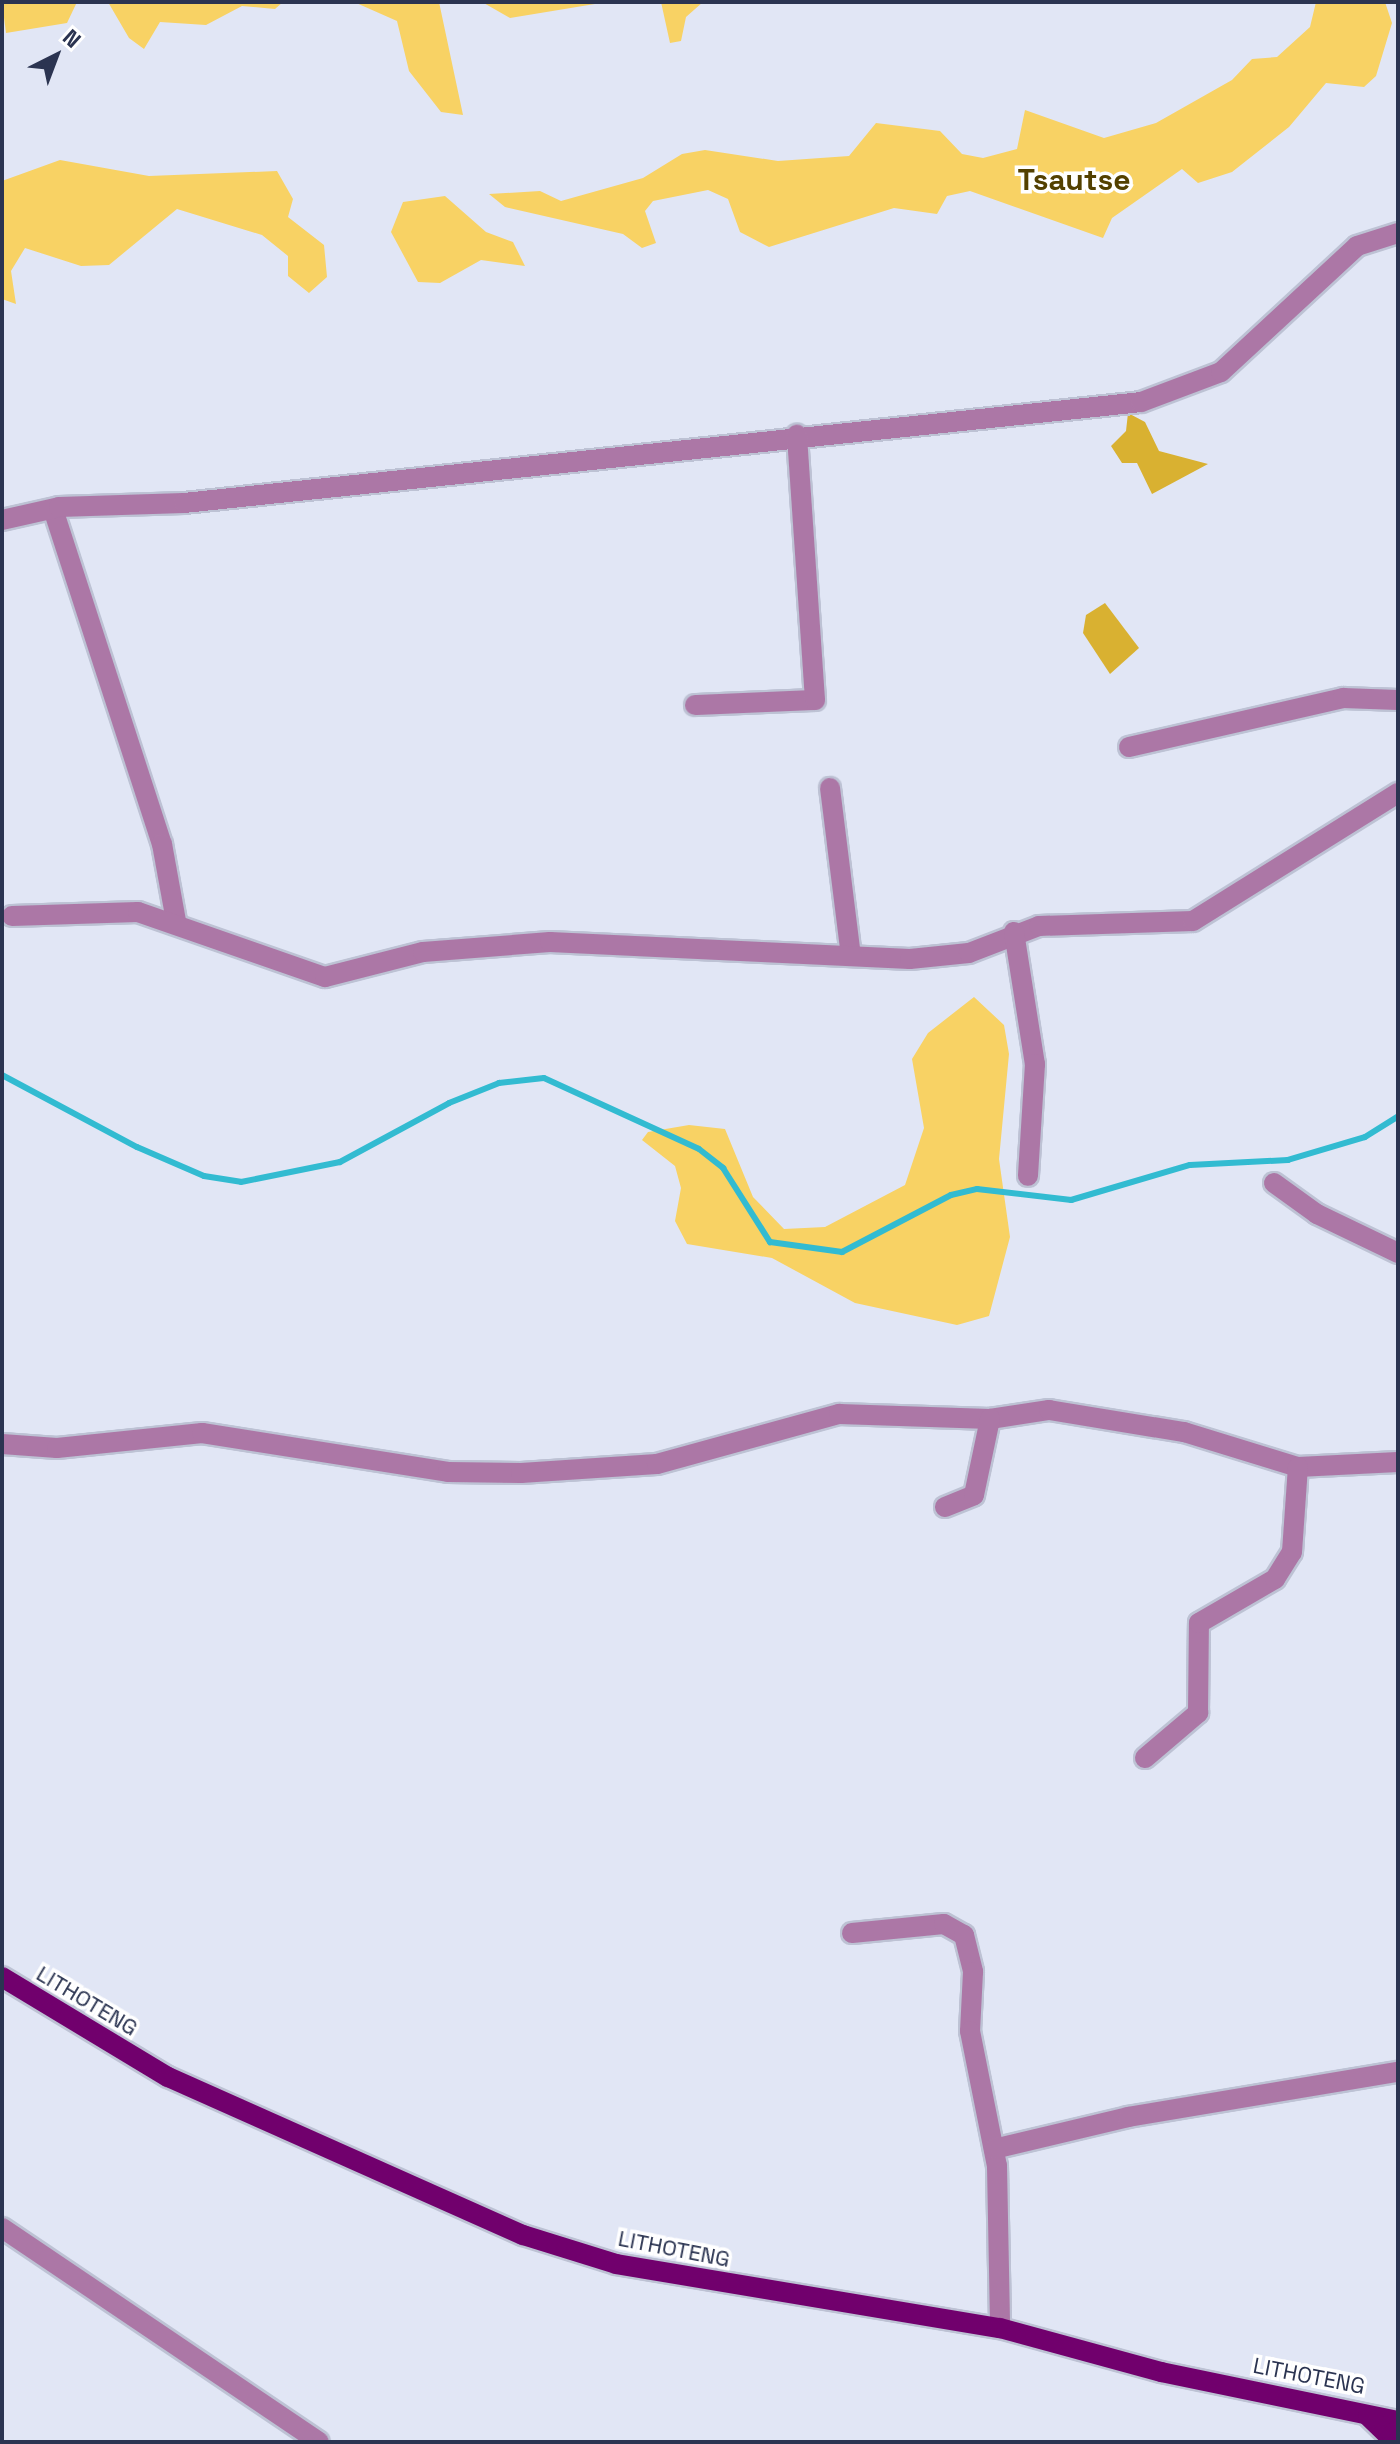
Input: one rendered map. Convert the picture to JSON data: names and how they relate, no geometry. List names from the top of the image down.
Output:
{
  "streets": {
    "main road": ["LITHOTENG"]
  },
  "districts": ["Tsautse"],
  "north": "top right"
}
